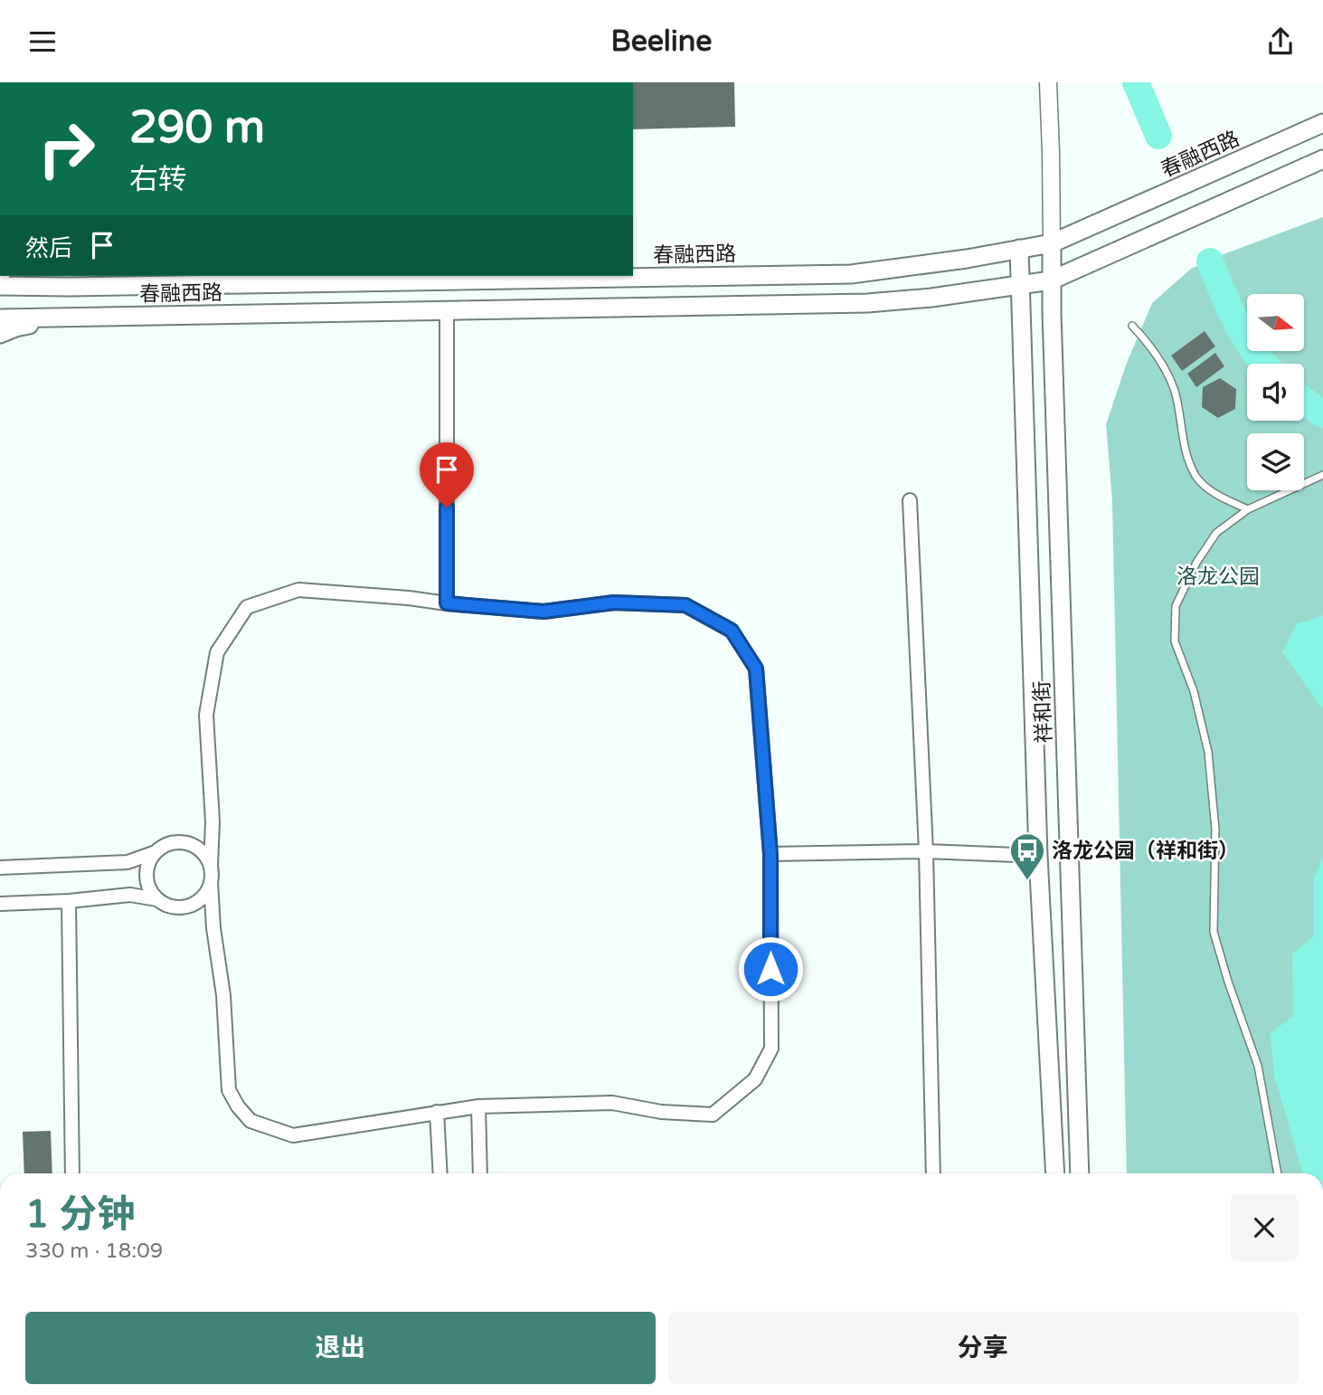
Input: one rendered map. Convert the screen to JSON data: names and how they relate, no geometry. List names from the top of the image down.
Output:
{
  "streets": {
    "main road": ["春融西路", "祥和街"]
  },
  "crossings": [
    ["春融西路", "祥和街"]
  ],
  "parks": ["洛龙公园"],
  "places": {
    "bus stop": ["洛龙公园（祥和街）"]
  },
  "north": "right",
  "page": {
    "header": "Beeline",
    "turn": ["290 m", "右转"],
    "then": "然后",
    "heading": ["1 分钟", "330 m · 18:09"],
    "buttons": ["退出", "分享"]
  }
}
